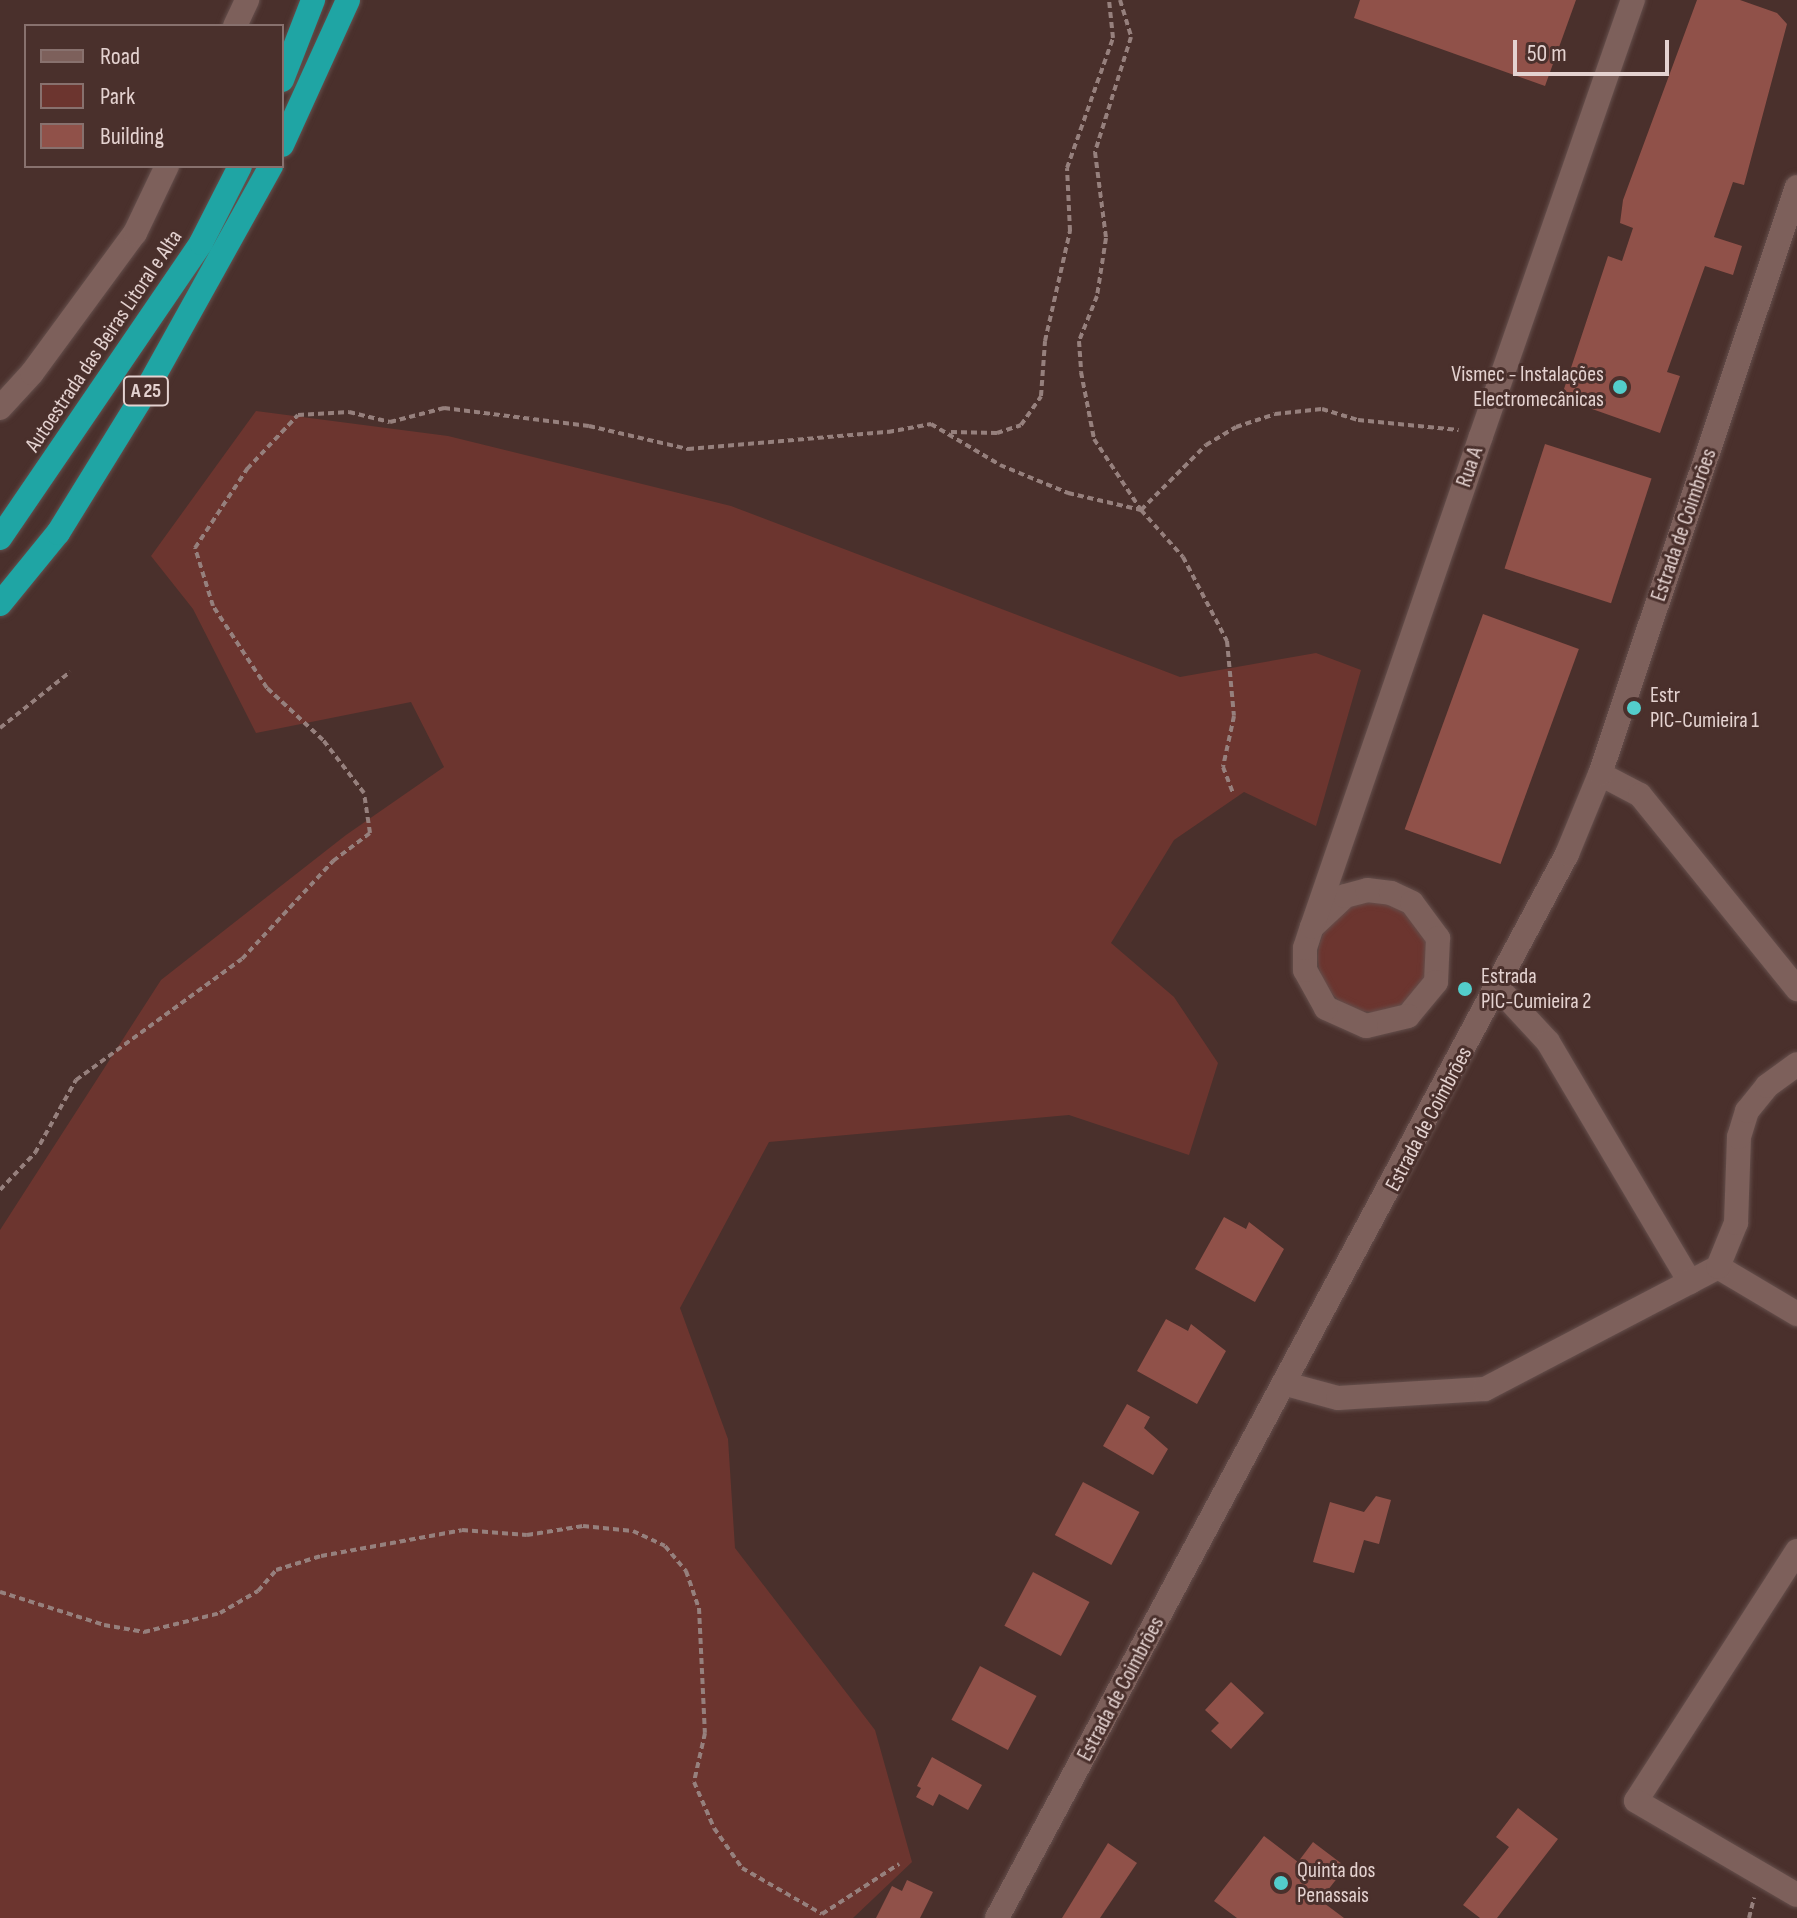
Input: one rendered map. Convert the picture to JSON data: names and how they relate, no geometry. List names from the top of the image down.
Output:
{
  "streets": {
    "highway": ["Autoestrada das Beiras Litoral e Alta", "A 25"],
    "street": ["Rua A", "Estrada de Coimbrões"]
  },
  "places": [
    "Vismec - Instalações Electromecânicas",
    "Estr PIC-Cumieira 1",
    "Estrada PIC-Cumieira 2",
    "Quinta dos Penassais"
  ],
  "legend": ["Road", "Park", "Building"],
  "scale_bar": "50 m"
}
